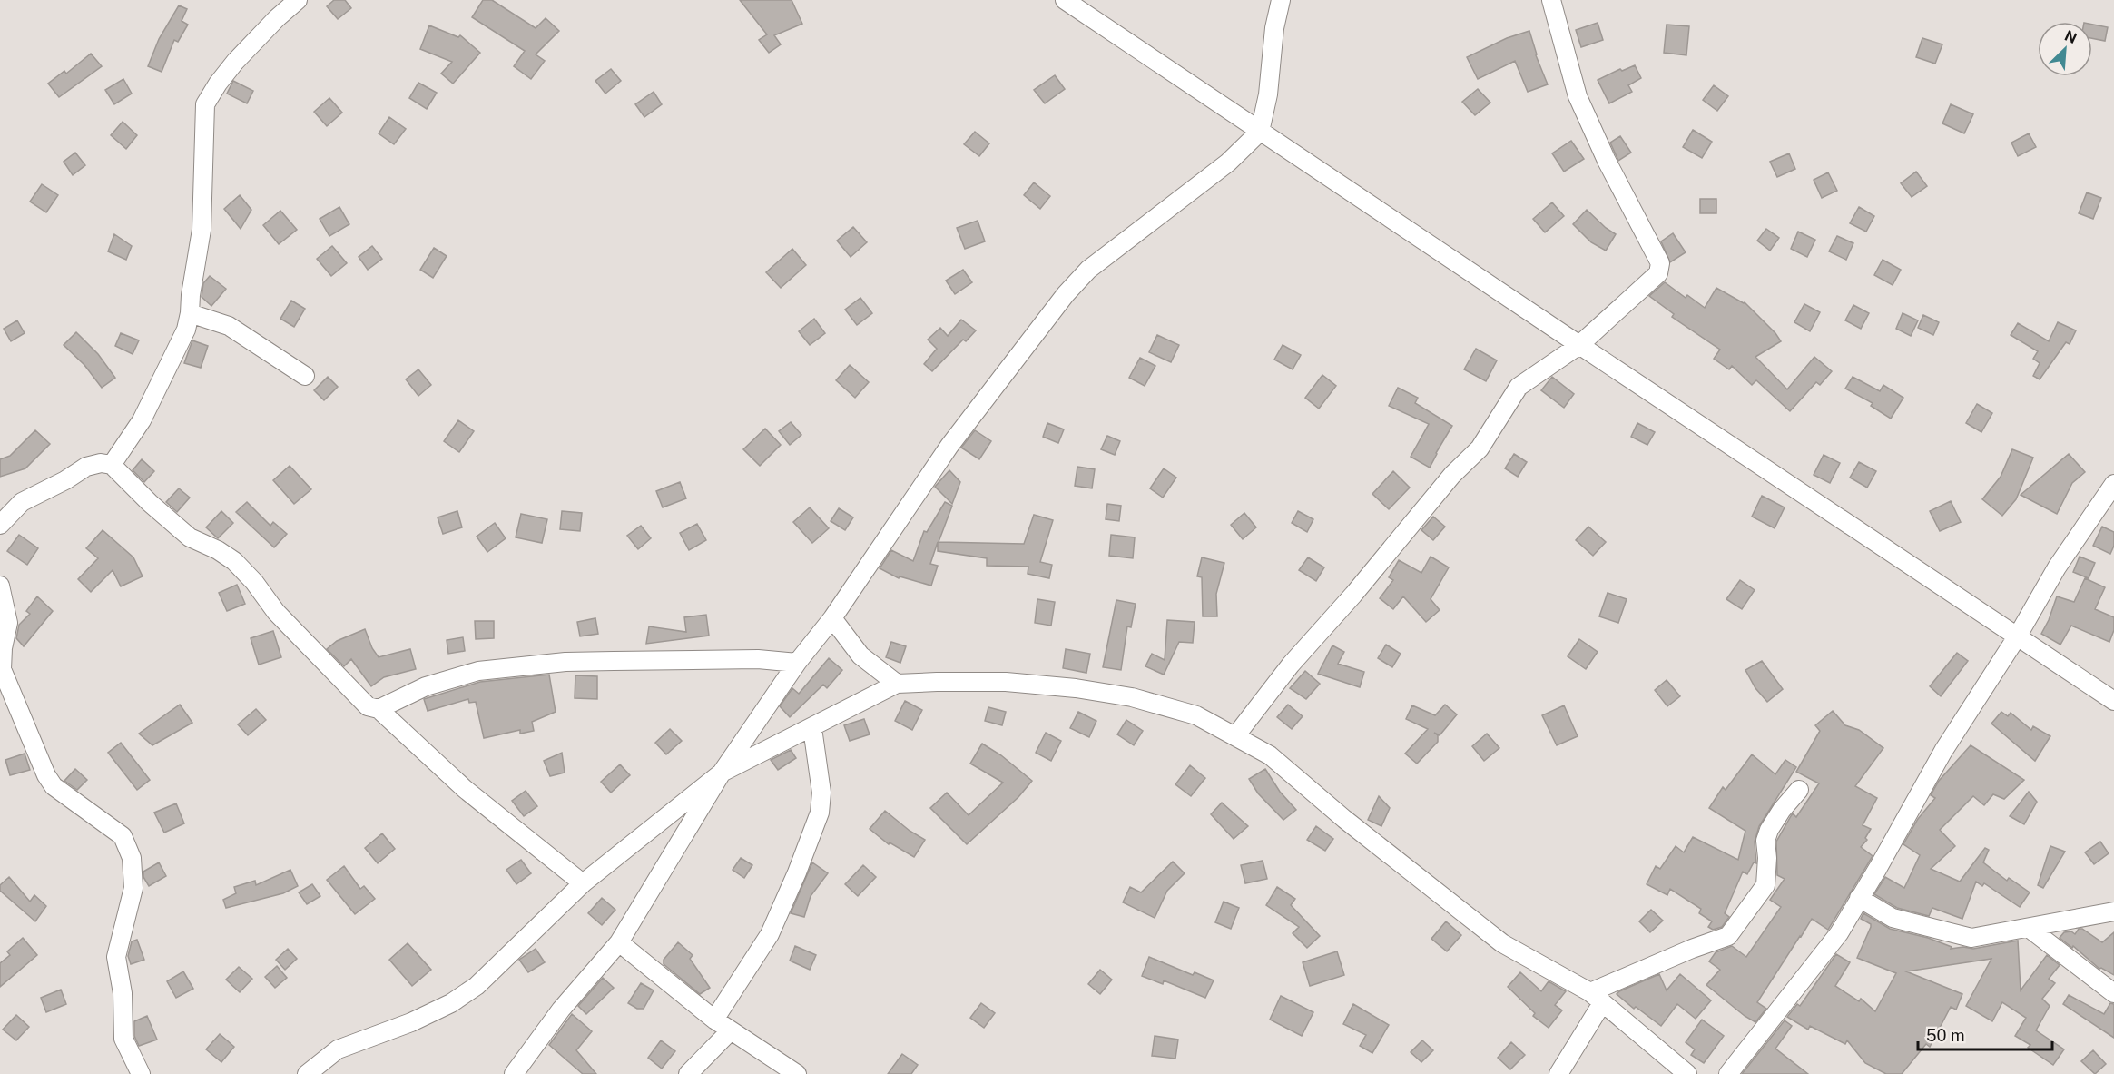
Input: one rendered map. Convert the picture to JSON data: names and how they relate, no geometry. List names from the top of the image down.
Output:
{
  "scale_bar": "50 m",
  "north": "top right"
}
